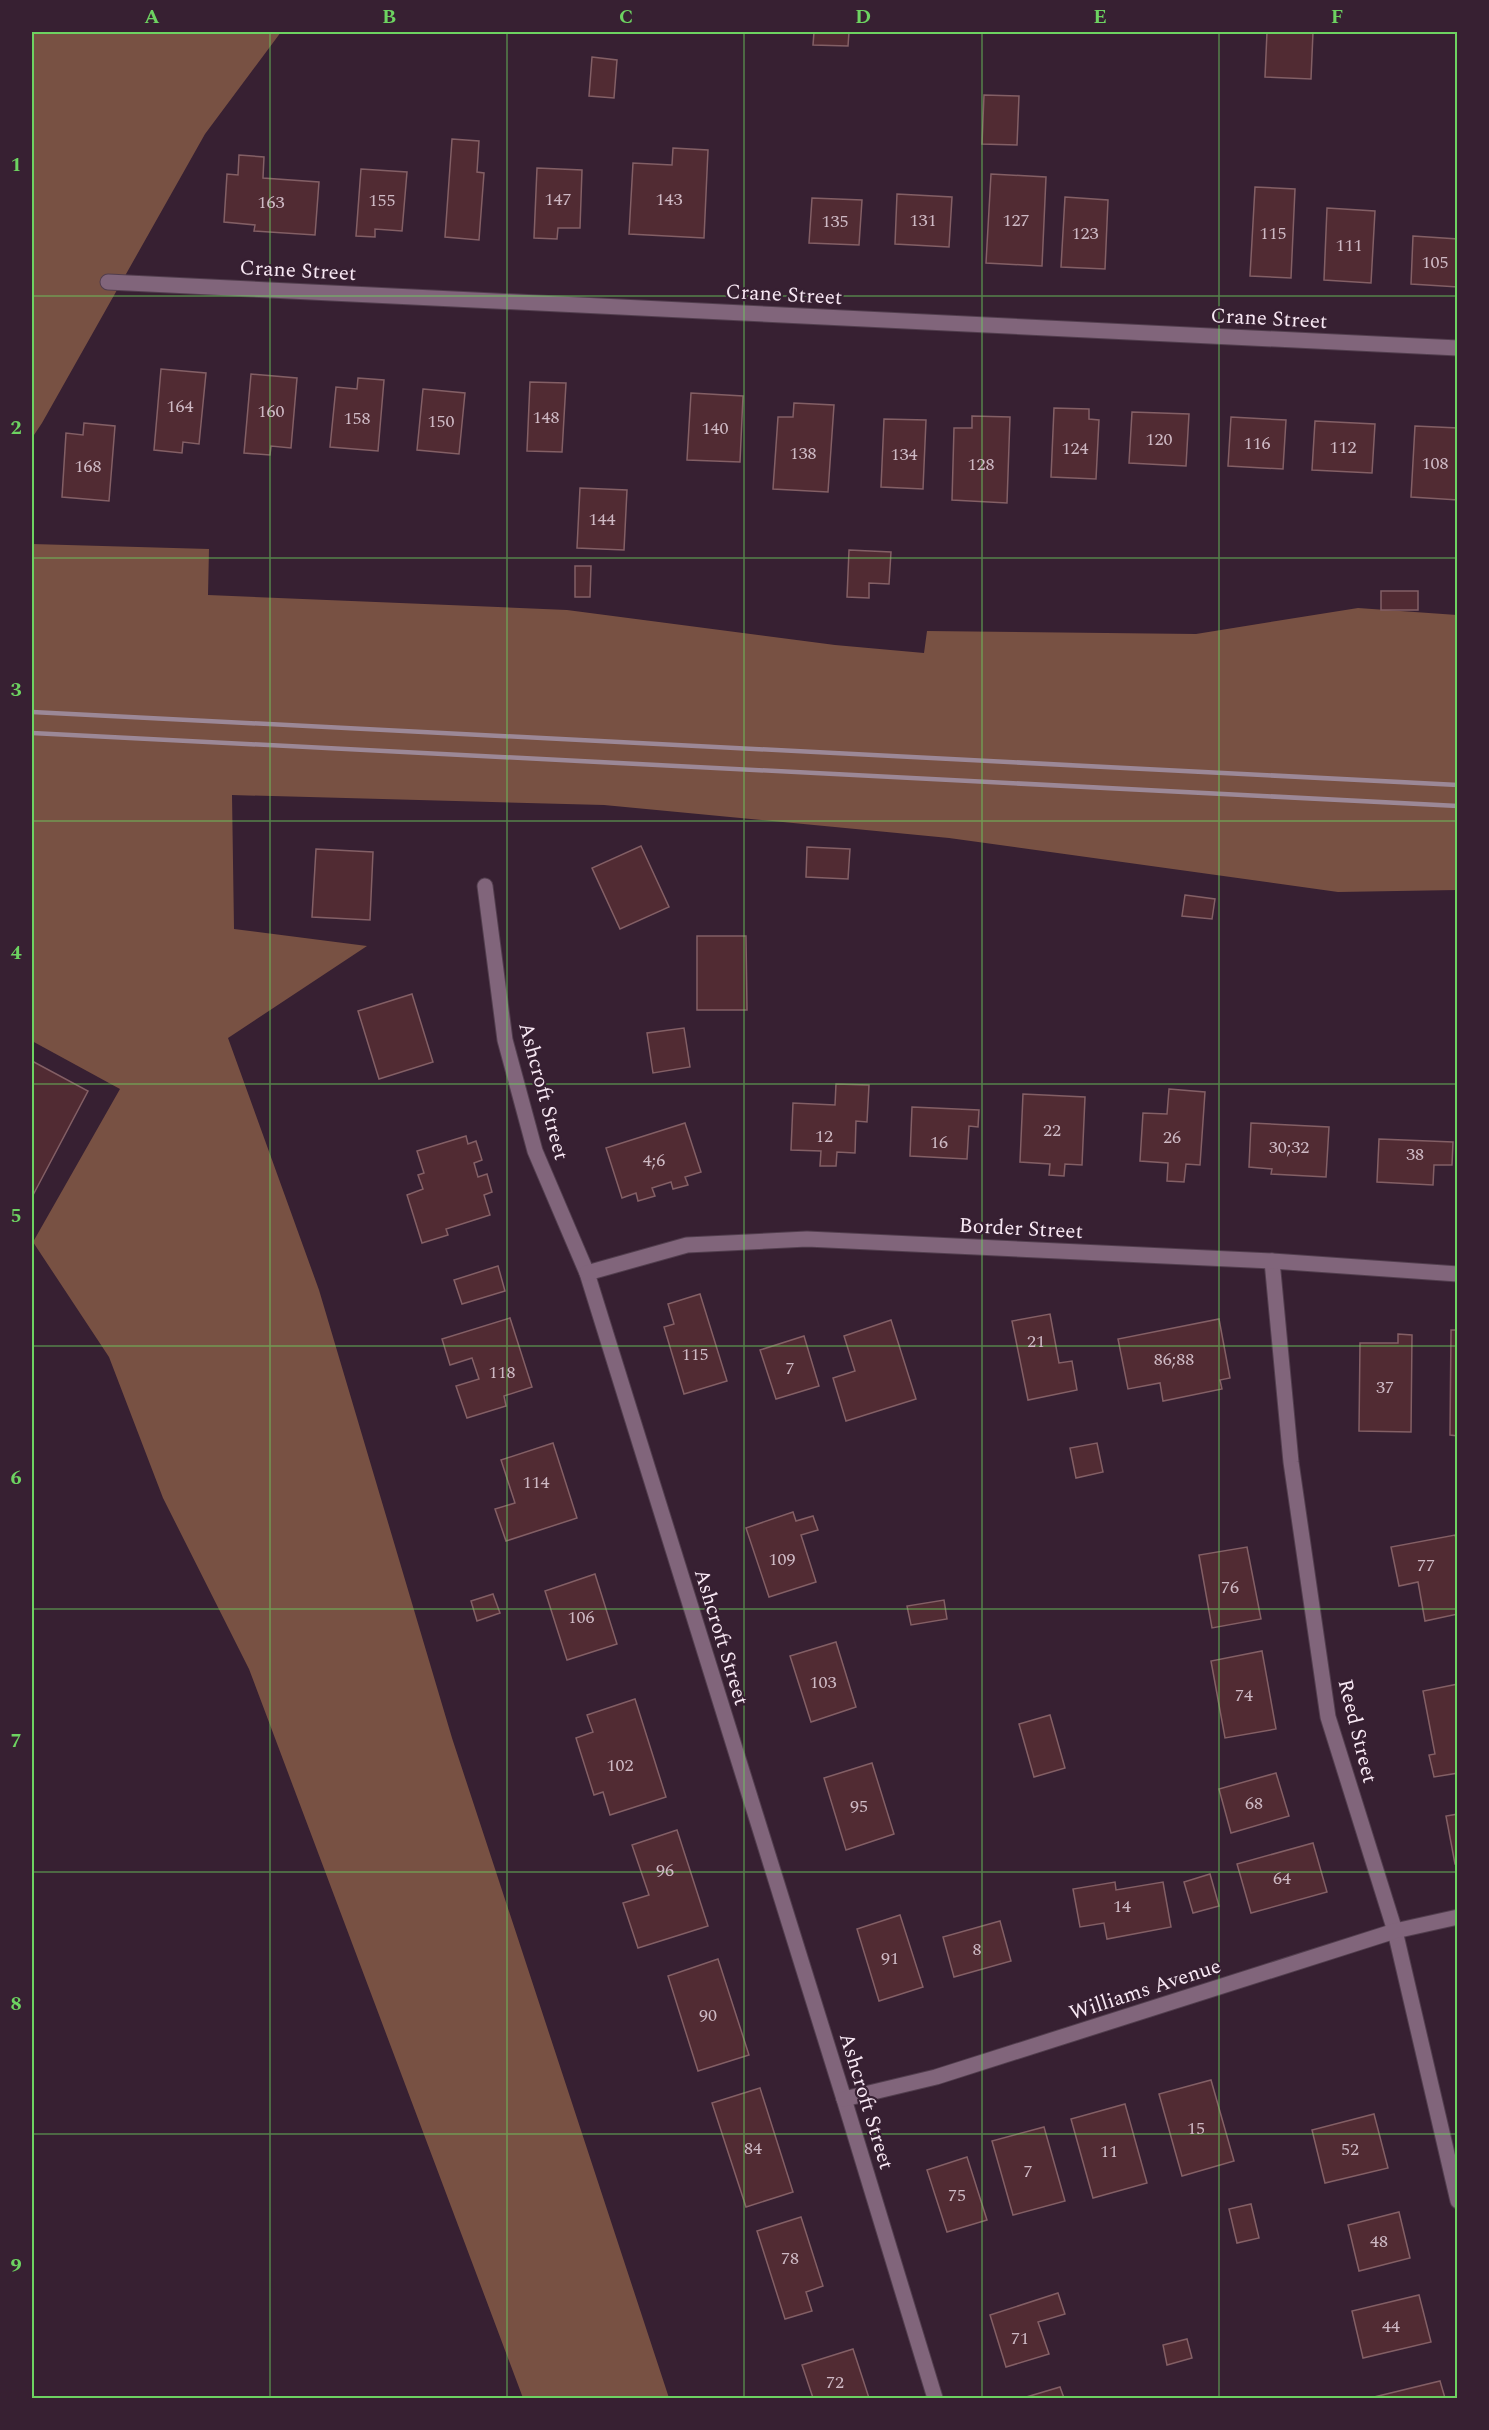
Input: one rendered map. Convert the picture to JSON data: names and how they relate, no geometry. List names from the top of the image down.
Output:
{
  "streets": {
    "street": [
      "Crane Street",
      "Ashcroft Street",
      "Border Street",
      "Reed Street",
      "Williams Avenue"
    ]
  },
  "crossings": [
    ["Ashcroft Street", "Border Street"],
    ["Ashcroft Street", "Williams Avenue"],
    ["Border Street", "Reed Street"],
    ["Reed Street", "Williams Avenue"]
  ],
  "house_numbers": [
    "147",
    "143",
    "155",
    "163",
    "131",
    "127",
    "135",
    "123",
    "115",
    "111",
    "105",
    "164",
    "160",
    "148",
    "158",
    "150",
    "140",
    "120",
    "116",
    "112",
    "124",
    "138",
    "134",
    "108",
    "128",
    "168",
    "144",
    "22",
    "12",
    "26",
    "16",
    "30;32",
    "38",
    "4;6",
    "21",
    "115",
    "86;88",
    "7",
    "118",
    "37",
    "114",
    "109",
    "77",
    "76",
    "106",
    "103",
    "74",
    "102",
    "68",
    "95",
    "96",
    "64",
    "14",
    "8",
    "91",
    "90",
    "15",
    "84",
    "52",
    "11",
    "7",
    "75",
    "48",
    "78",
    "44",
    "71",
    "72"
  ],
  "grid": {
    "columns": [
      "A",
      "B",
      "C",
      "D",
      "E",
      "F"
    ],
    "rows": [
      "1",
      "2",
      "3",
      "4",
      "5",
      "6",
      "7",
      "8",
      "9"
    ]
  }
}
